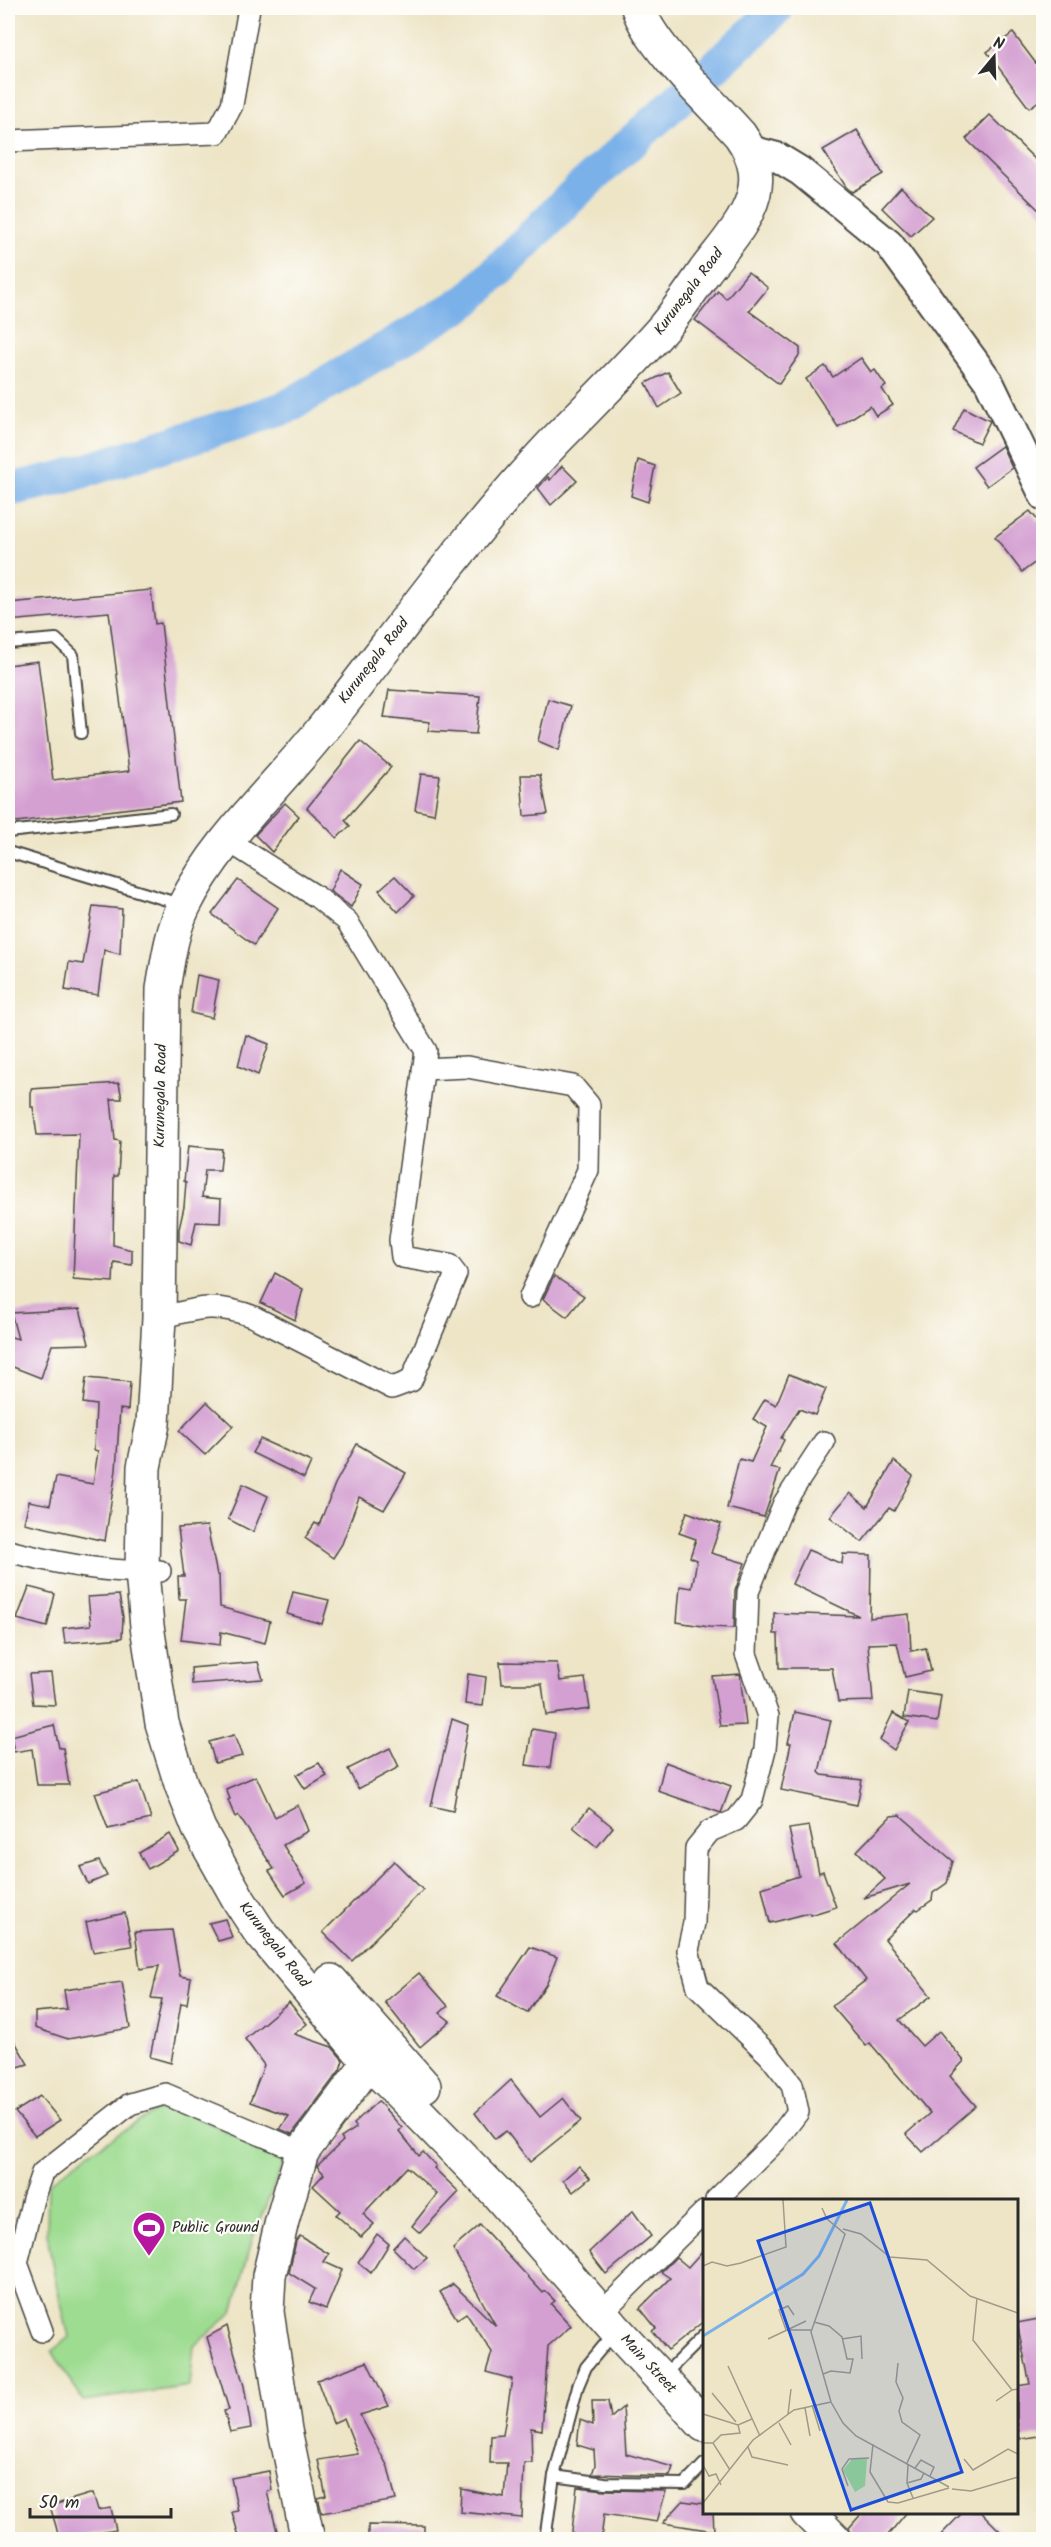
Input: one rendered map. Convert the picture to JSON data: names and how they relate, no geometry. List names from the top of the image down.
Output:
{
  "streets": {
    "main road": ["Kurunegala Road", "Main Street"]
  },
  "crossings": [
    ["Kurunegala Road", "Main Street"]
  ],
  "places": {
    "sports": ["Public Ground"]
  },
  "scale_bar": "50 m",
  "north": "top"
}
